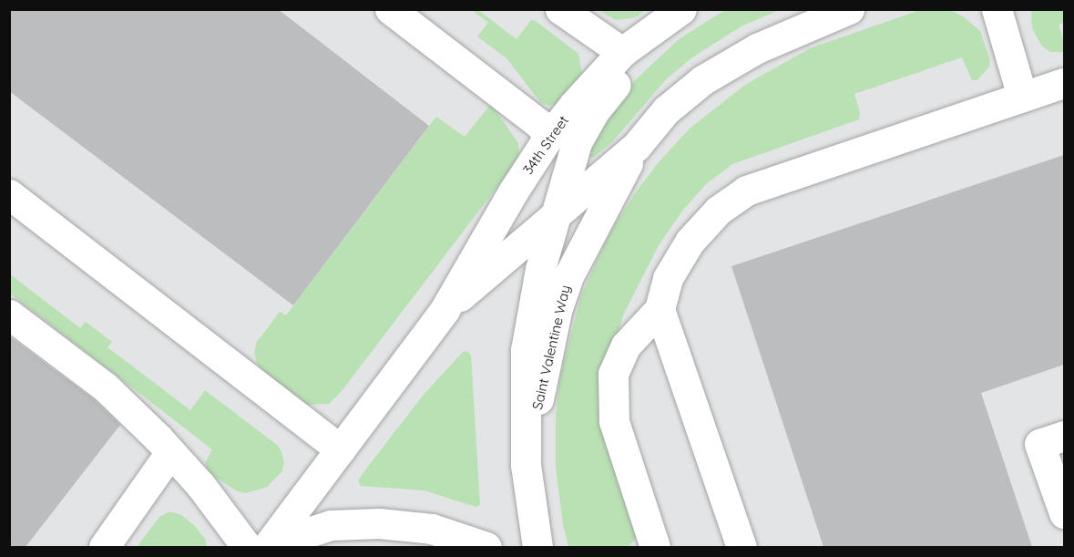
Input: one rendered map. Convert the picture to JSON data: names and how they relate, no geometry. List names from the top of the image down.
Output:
{
  "streets": {
    "street": ["34th Street", "Saint Valentine Way"]
  },
  "crossings": [
    ["34th Street", "Saint Valentine Way"]
  ]
}
